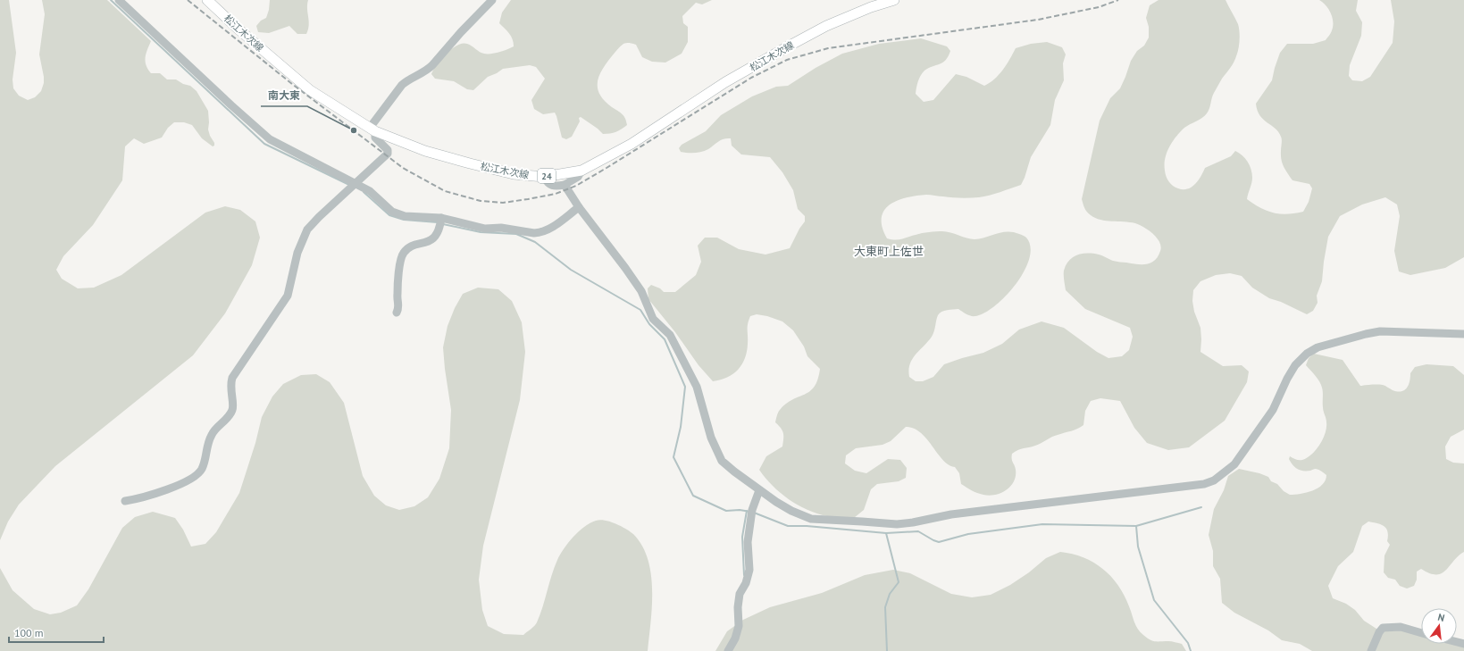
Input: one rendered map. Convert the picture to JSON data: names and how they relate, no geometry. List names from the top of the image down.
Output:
{
  "streets": {
    "main road": ["松江木次線", "24"]
  },
  "districts": ["大東町上佐世"],
  "places": ["南大東"],
  "scale_bar": "100 m",
  "north": "top"
}
